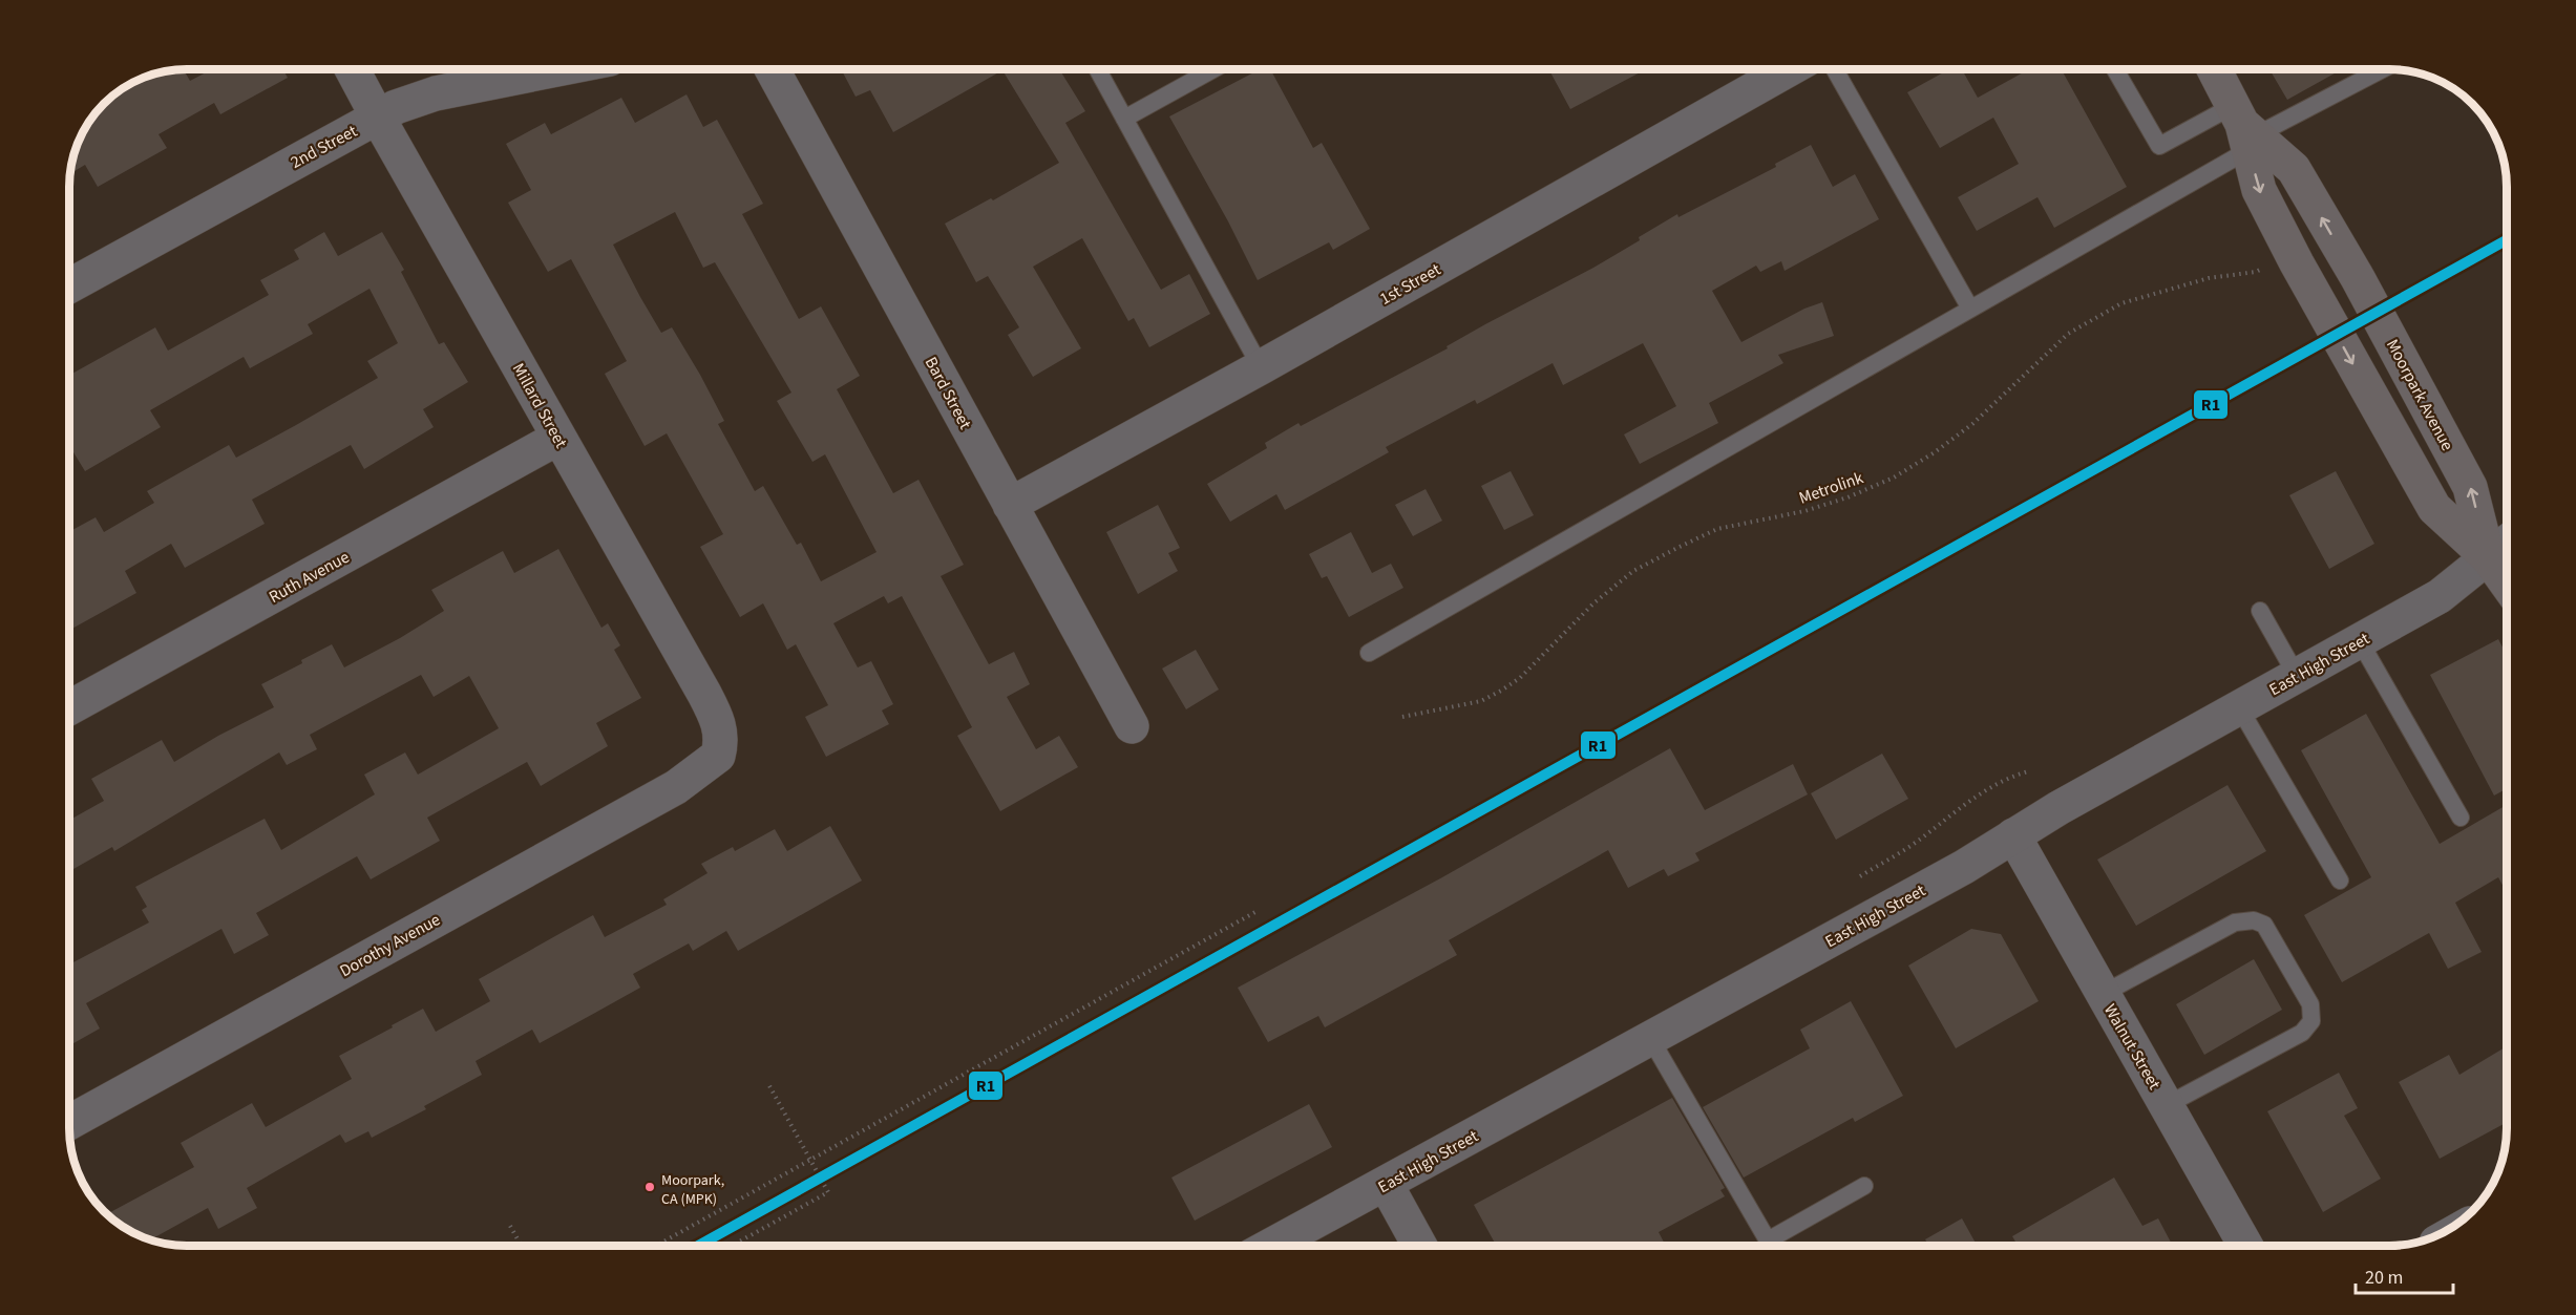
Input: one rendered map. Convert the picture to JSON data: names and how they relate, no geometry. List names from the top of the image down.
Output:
{
  "streets": {
    "main road": ["Moorpark Avenue"],
    "street": [
      "2nd Street",
      "1st Street",
      "Bard Street",
      "Millard Street",
      "Ruth Avenue",
      "East High Street",
      "Dorothy Avenue",
      "Walnut Street"
    ],
    "path": ["Metrolink"]
  },
  "crossings": [
    ["2nd Street", "Millard Street"],
    ["1st Street", "Bard Street"],
    ["Moorpark Avenue", "East High Street"],
    ["Millard Street", "Ruth Avenue"],
    ["Millard Street", "Dorothy Avenue"],
    ["East High Street", "Walnut Street"]
  ],
  "places": ["Moorpark, CA (MPK)"],
  "lines": ["transit line R1"],
  "scale_bar": "20 m"
}
